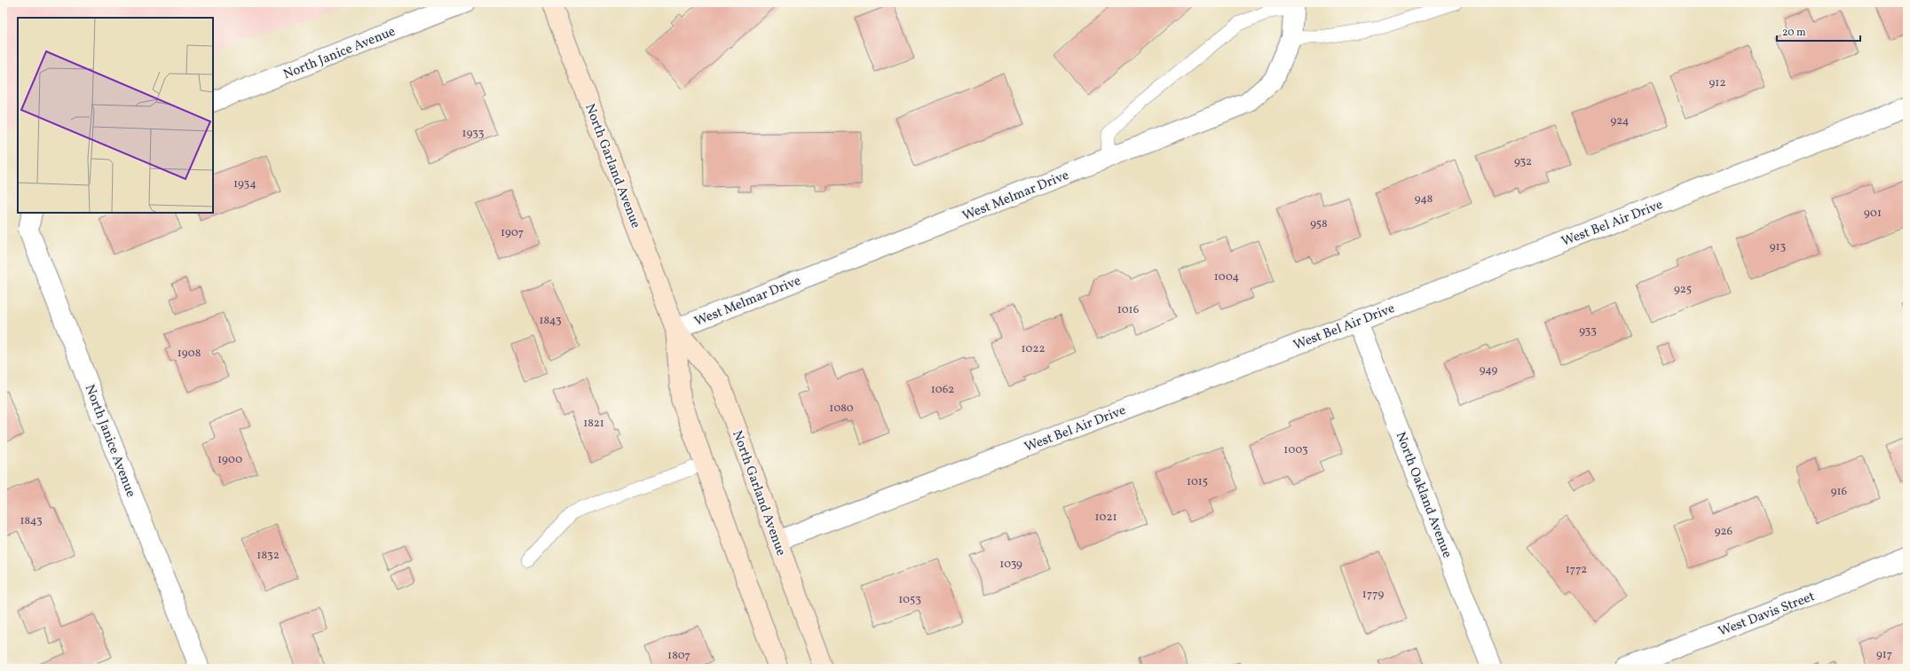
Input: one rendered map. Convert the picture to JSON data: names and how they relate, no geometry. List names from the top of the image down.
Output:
{
  "streets": {
    "main road": ["North Garland Avenue"],
    "street": [
      "North Janice Avenue",
      "West Melmar Drive",
      "West Bel Air Drive",
      "North Oakland Avenue",
      "West Davis Street"
    ]
  },
  "crossings": [
    ["North Garland Avenue", "West Melmar Drive"],
    ["North Garland Avenue", "West Bel Air Drive"],
    ["West Bel Air Drive", "North Oakland Avenue"]
  ],
  "house_numbers": [
    "912",
    "924",
    "1933",
    "932",
    "1934",
    "948",
    "901",
    "958",
    "1907",
    "913",
    "1004",
    "925",
    "1016",
    "1843",
    "933",
    "1022",
    "1908",
    "949",
    "1062",
    "1080",
    "1821",
    "1003",
    "1900",
    "1015",
    "916",
    "1021",
    "1843",
    "926",
    "1832",
    "1039",
    "1772",
    "1779",
    "1053",
    "917",
    "1807"
  ],
  "scale_bar": "20 m"
}
